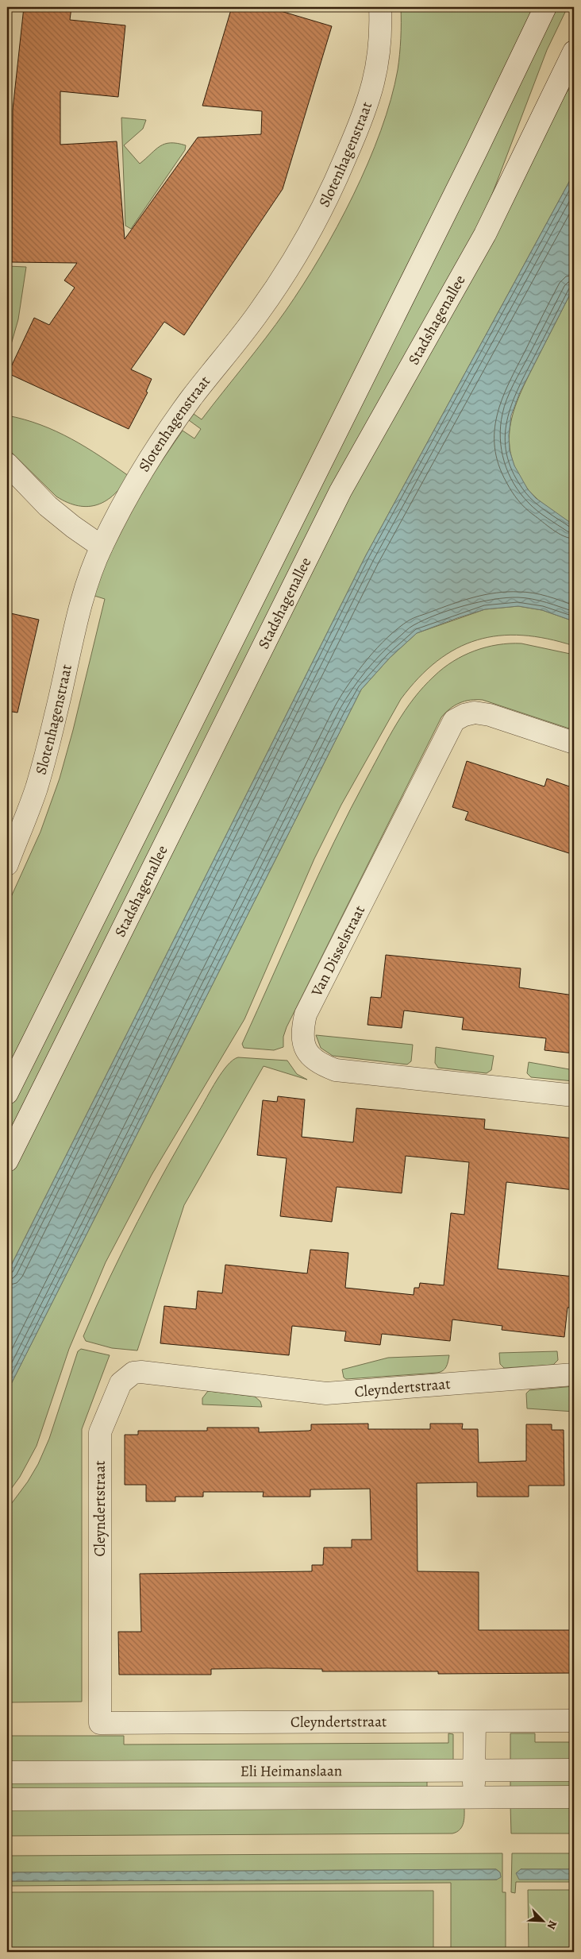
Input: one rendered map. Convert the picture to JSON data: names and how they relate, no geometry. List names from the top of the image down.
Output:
{
  "streets": {
    "street": [
      "Slotenhagenstraat",
      "Stadshagenallee",
      "Van Disselstraat",
      "Cleyndertstraat",
      "Eli Heimanslaan"
    ]
  },
  "north": "bottom right"
}
